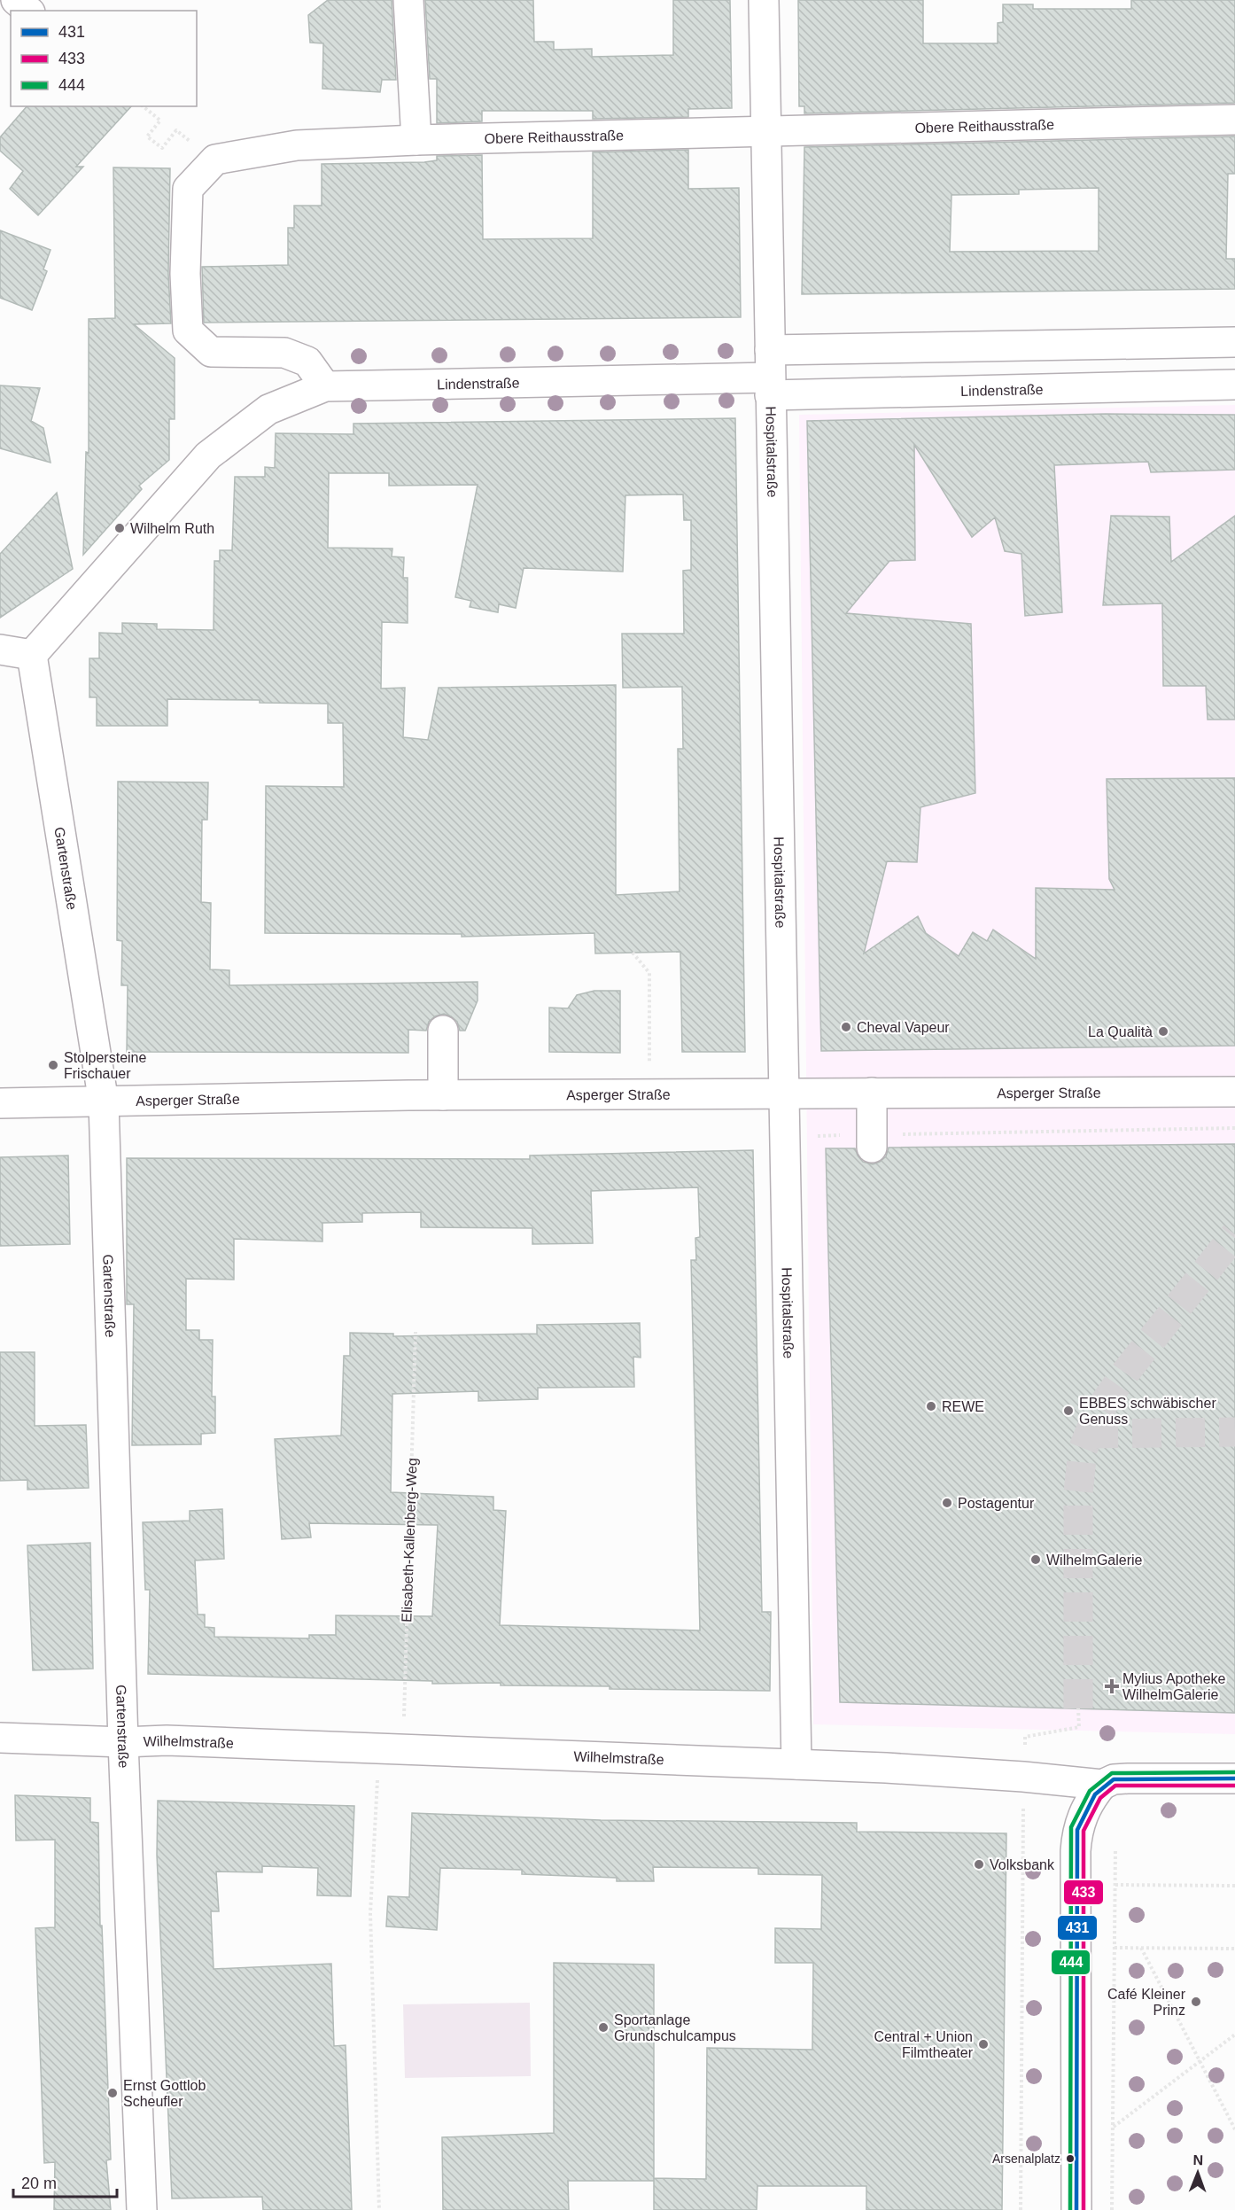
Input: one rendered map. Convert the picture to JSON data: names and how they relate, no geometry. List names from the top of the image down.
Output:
{
  "streets": {
    "street": [
      "Obere Reithausstraße",
      "Lindenstraße",
      "Hospitalstraße",
      "Gartenstraße",
      "Asperger Straße",
      "Wilhelmstraße"
    ],
    "path": ["Elisabeth-Kallenberg-Weg"]
  },
  "crossings": [
    ["Obere Reithausstraße", "Hospitalstraße"],
    ["Lindenstraße", "Hospitalstraße"],
    ["Lindenstraße", "Gartenstraße"],
    ["Hospitalstraße", "Asperger Straße"],
    ["Hospitalstraße", "Wilhelmstraße"],
    ["Gartenstraße", "Asperger Straße"],
    ["Gartenstraße", "Wilhelmstraße"],
    ["Elisabeth-Kallenberg-Weg", "Wilhelmstraße"]
  ],
  "places": {
    "other": [
      "Wilhelm Ruth",
      "Cheval Vapeur",
      "La Qualità",
      "Stolpersteine Frischauer",
      "REWE",
      "EBBES schwäbischer Genuss",
      "Postagentur",
      "WilhelmGalerie",
      "Volksbank",
      "Café Kleiner Prinz",
      "Sportanlage Grundschulcampus",
      "Central + Union Filmtheater",
      "Ernst Gottlob Scheufler",
      "Arsenalplatz"
    ],
    "health": ["Mylius Apotheke WilhelmGalerie"]
  },
  "lines": ["transit line 444", "transit line 431", "transit line 433"],
  "legend": ["431", "433", "444"],
  "scale_bar": "20 m",
  "north": "top"
}
